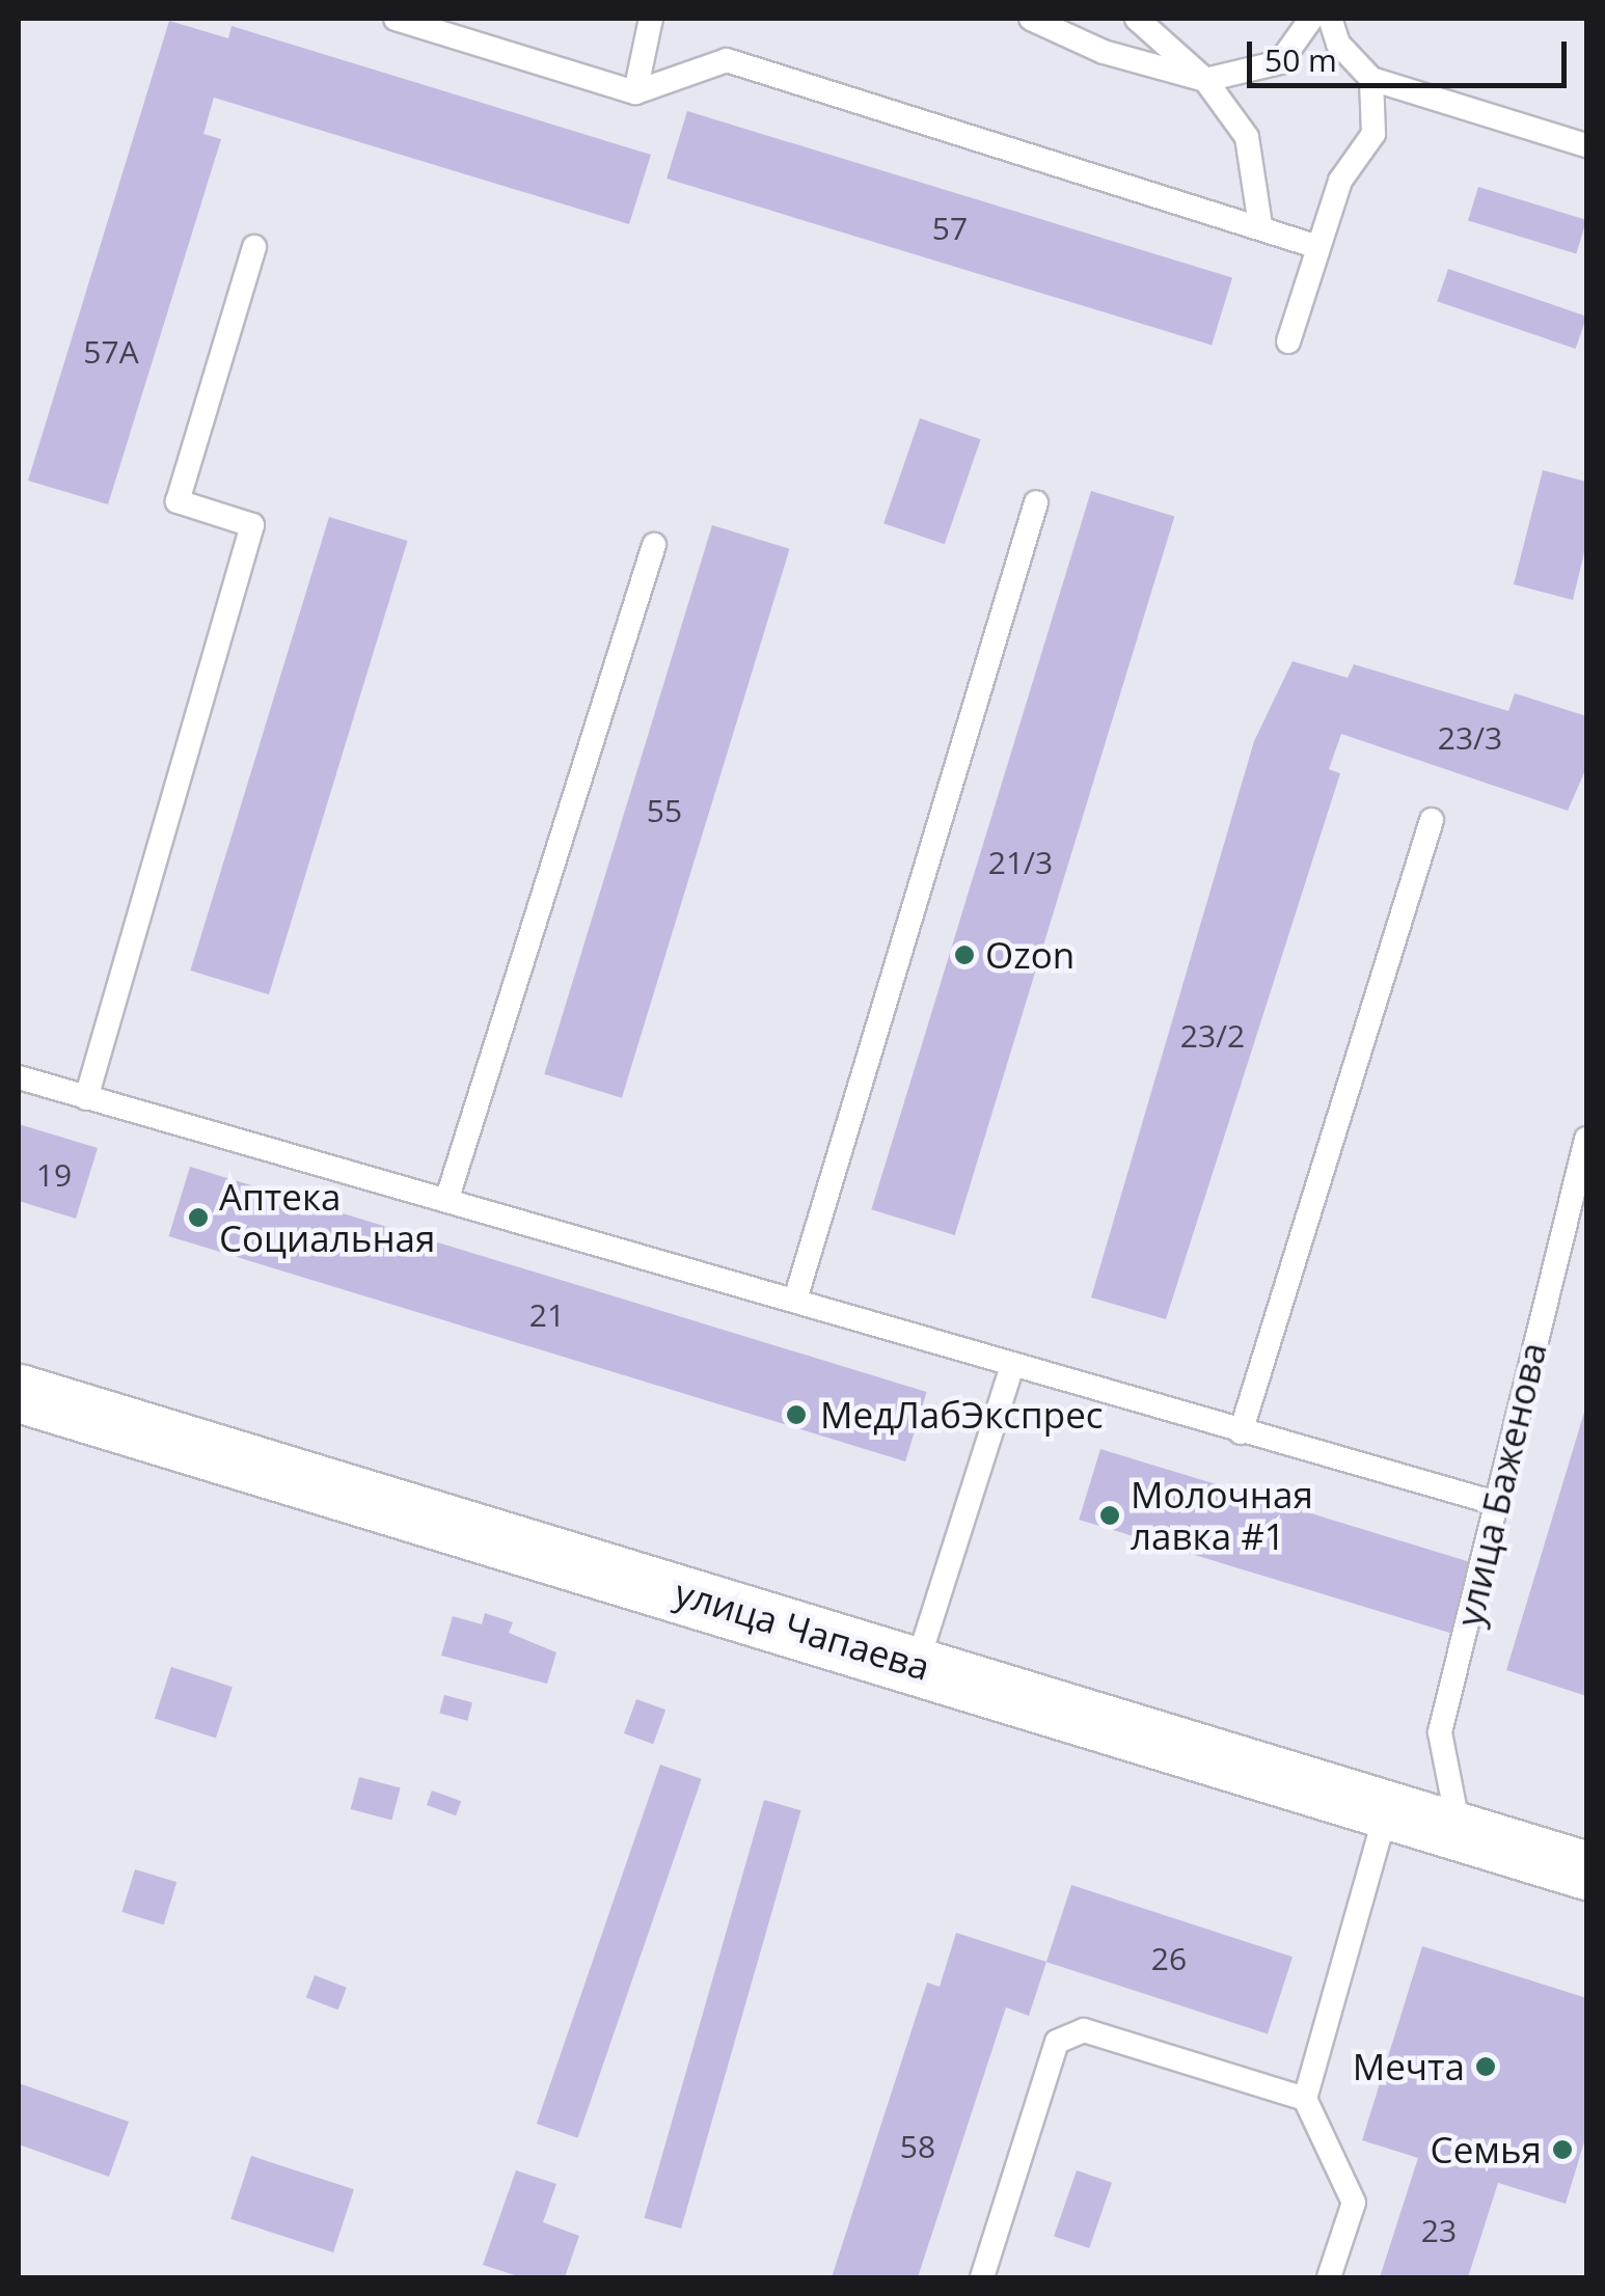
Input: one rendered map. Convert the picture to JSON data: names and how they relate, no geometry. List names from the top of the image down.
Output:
{
  "streets": {
    "street": ["улица Чапаева"],
    "lane": ["улица Баженова"]
  },
  "crossings": [
    ["улица Баженова", "улица Чапаева"]
  ],
  "places": [
    "Ozon",
    "Аптека Социальная",
    "МедЛабЭкспрес",
    "Молочная лавка #1",
    "Мечта",
    "Семья"
  ],
  "house_numbers": [
    "57",
    "57А",
    "23/3",
    "55",
    "21/3",
    "23/2",
    "19",
    "21",
    "26",
    "58",
    "23"
  ],
  "scale_bar": "50 m"
}
